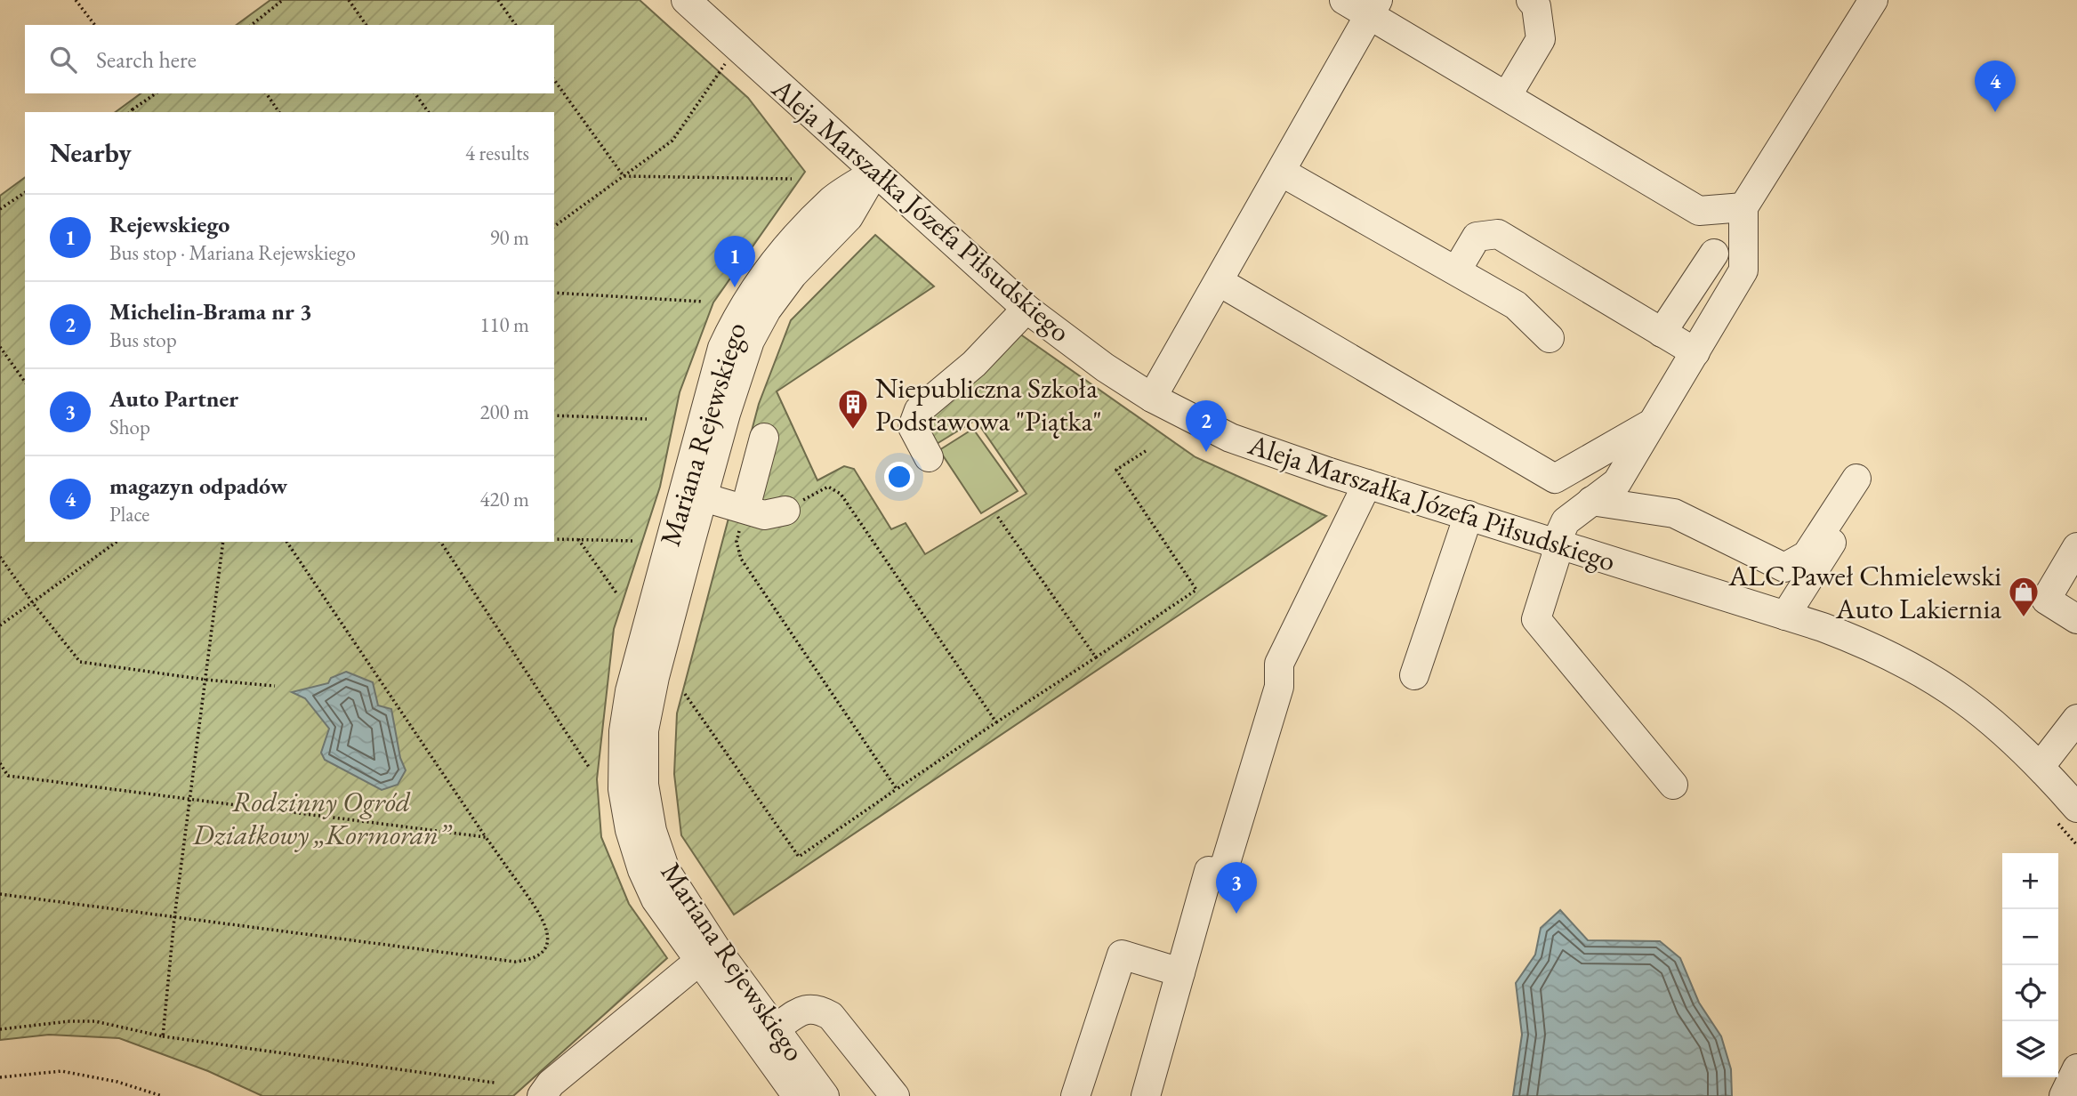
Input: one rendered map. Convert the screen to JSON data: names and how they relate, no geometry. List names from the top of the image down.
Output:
{
  "streets": {
    "street": ["Aleja Marszałka Józefa Piłsudskiego", "Mariana Rejewskiego"]
  },
  "crossings": [
    ["Aleja Marszałka Józefa Piłsudskiego", "Mariana Rejewskiego"]
  ],
  "parks": ["Rodzinny Ogród Działkowy „Kormoran”"],
  "places": {
    "building": ["Niepubliczna Szkoła Podstawowa \"Piątka\""],
    "shop": ["ALC Paweł Chmielewski Auto Lakiernia"]
  },
  "page": {
    "search": "Search here",
    "pins": [
      "4",
      "1",
      "2",
      "3"
    ],
    "heading": ["Nearby", "4 results"],
    "list": [
      {
        "mark": "1",
        "name": "Rejewskiego",
        "note": "Bus stop · Mariana Rejewskiego",
        "value": "90 m"
      },
      {
        "mark": "2",
        "name": "Michelin-Brama nr 3",
        "note": "Bus stop",
        "value": "110 m"
      },
      {
        "mark": "3",
        "name": "Auto Partner",
        "note": "Shop",
        "value": "200 m"
      },
      {
        "mark": "4",
        "name": "magazyn odpadów",
        "note": "Place",
        "value": "420 m"
      }
    ],
    "map_buttons": ["+", "−"]
  }
}
